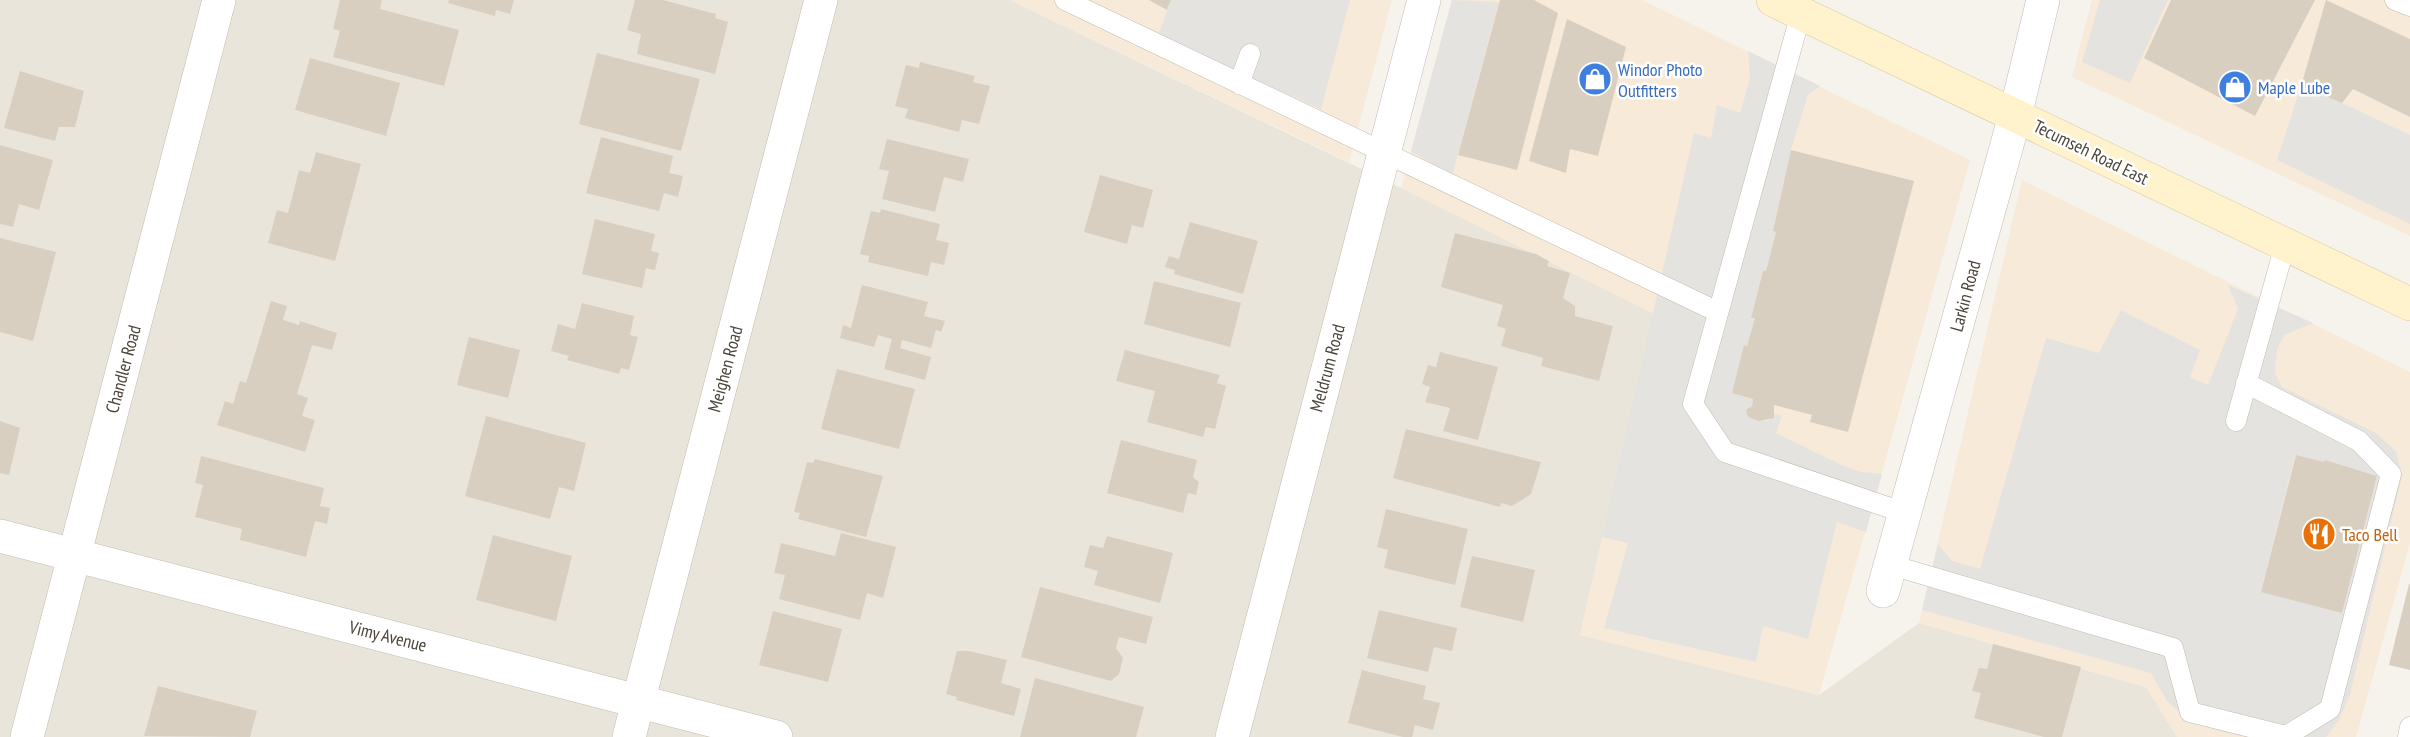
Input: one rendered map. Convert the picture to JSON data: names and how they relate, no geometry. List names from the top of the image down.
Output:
{
  "streets": {
    "main road": ["Tecumseh Road East"],
    "street": [
      "Larkin Road",
      "Meldrum Road",
      "Chandler Road",
      "Meighen Road",
      "Vimy Avenue"
    ]
  },
  "crossings": [
    ["Tecumseh Road East", "Larkin Road"],
    ["Chandler Road", "Vimy Avenue"],
    ["Meighen Road", "Vimy Avenue"]
  ],
  "places": {
    "shop": ["Windor Photo Outfitters", "Maple Lube"],
    "restaurant": ["Taco Bell"]
  }
}
